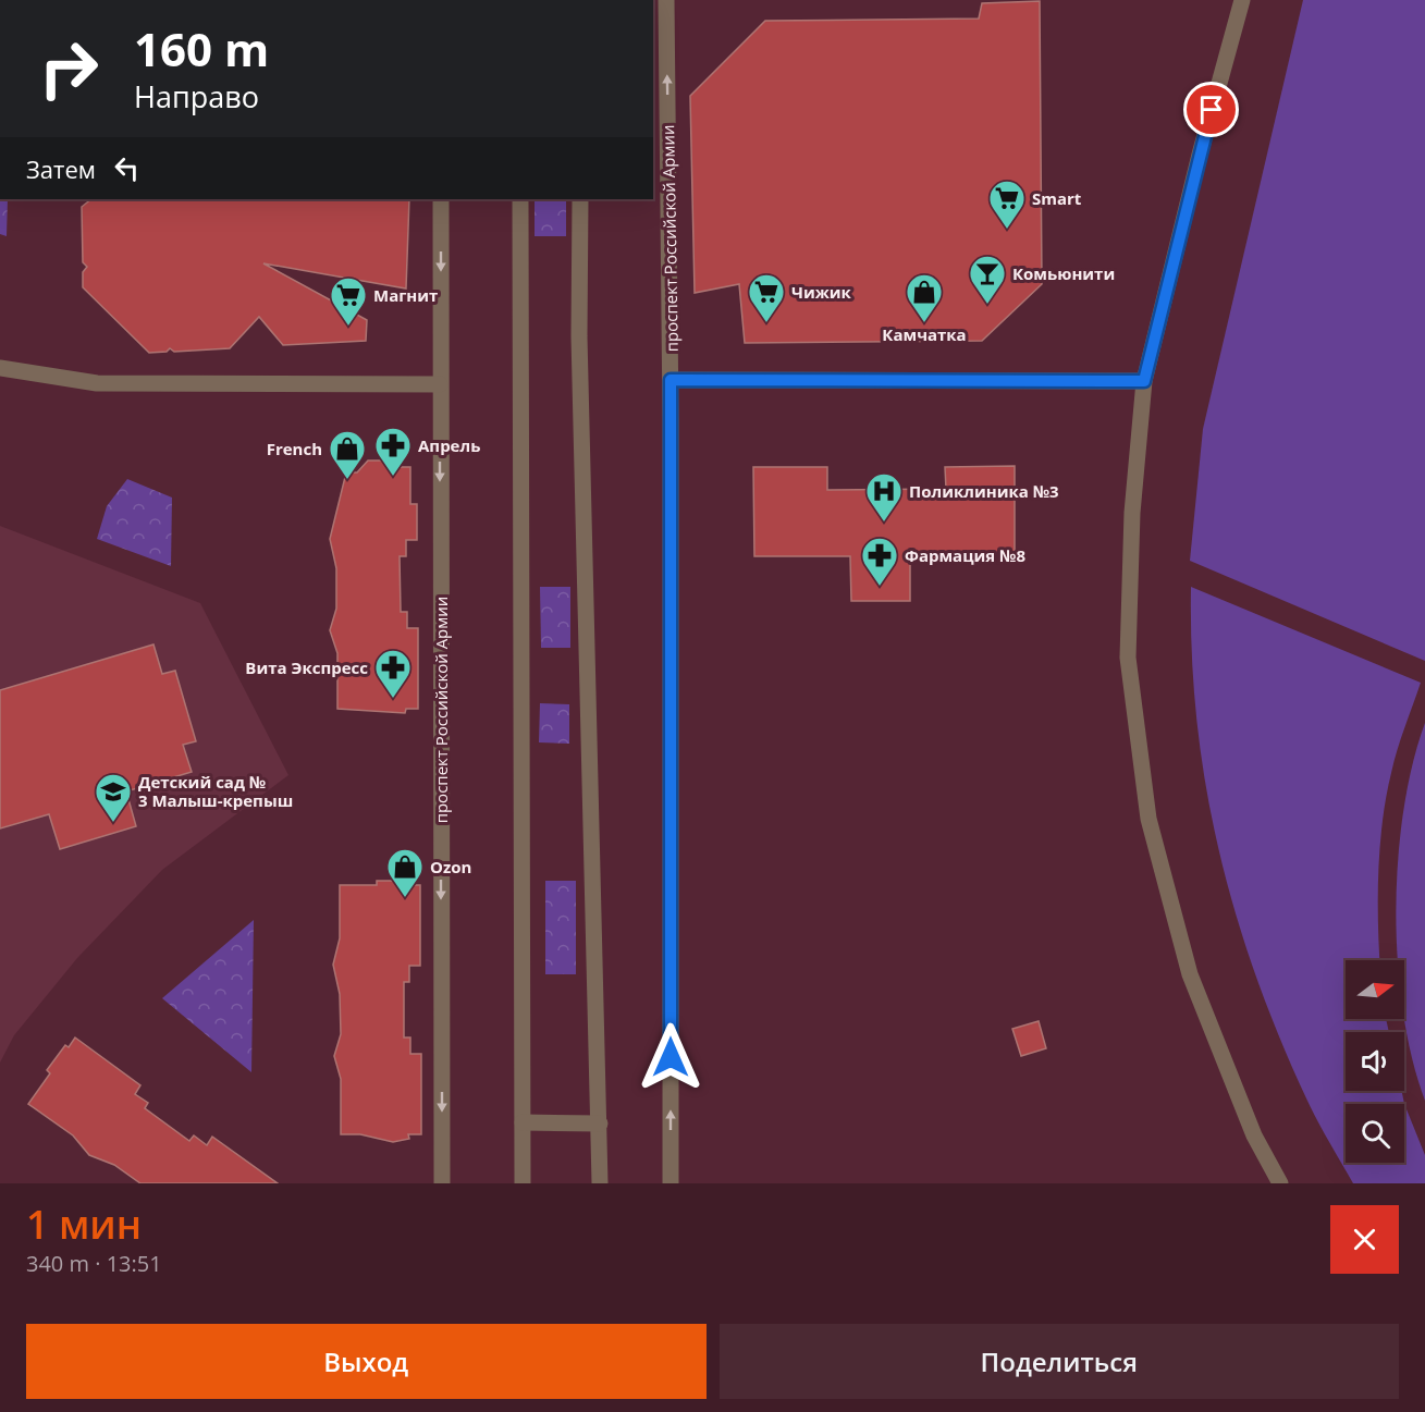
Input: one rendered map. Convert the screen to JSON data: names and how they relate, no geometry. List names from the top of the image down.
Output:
{
  "streets": {
    "street": ["проспект Российской Армии"]
  },
  "places": {
    "supermarket": ["Smart", "Чижик", "Магнит"],
    "bar": ["Комьюнити"],
    "shop": ["Камчатка", "French", "Ozon"],
    "pharmacy": ["Апрель", "Фармация №8", "Вита Экспресс"],
    "hospital": ["Поликлиника №3"],
    "school or university": ["Детский сад № 3 Малыш-крепыш"]
  },
  "north": "right",
  "page": {
    "turn": ["160 m", "Направо"],
    "then": "Затем",
    "heading": ["1 мин", "340 m · 13:51"],
    "buttons": ["Выход", "Поделиться"]
  }
}
